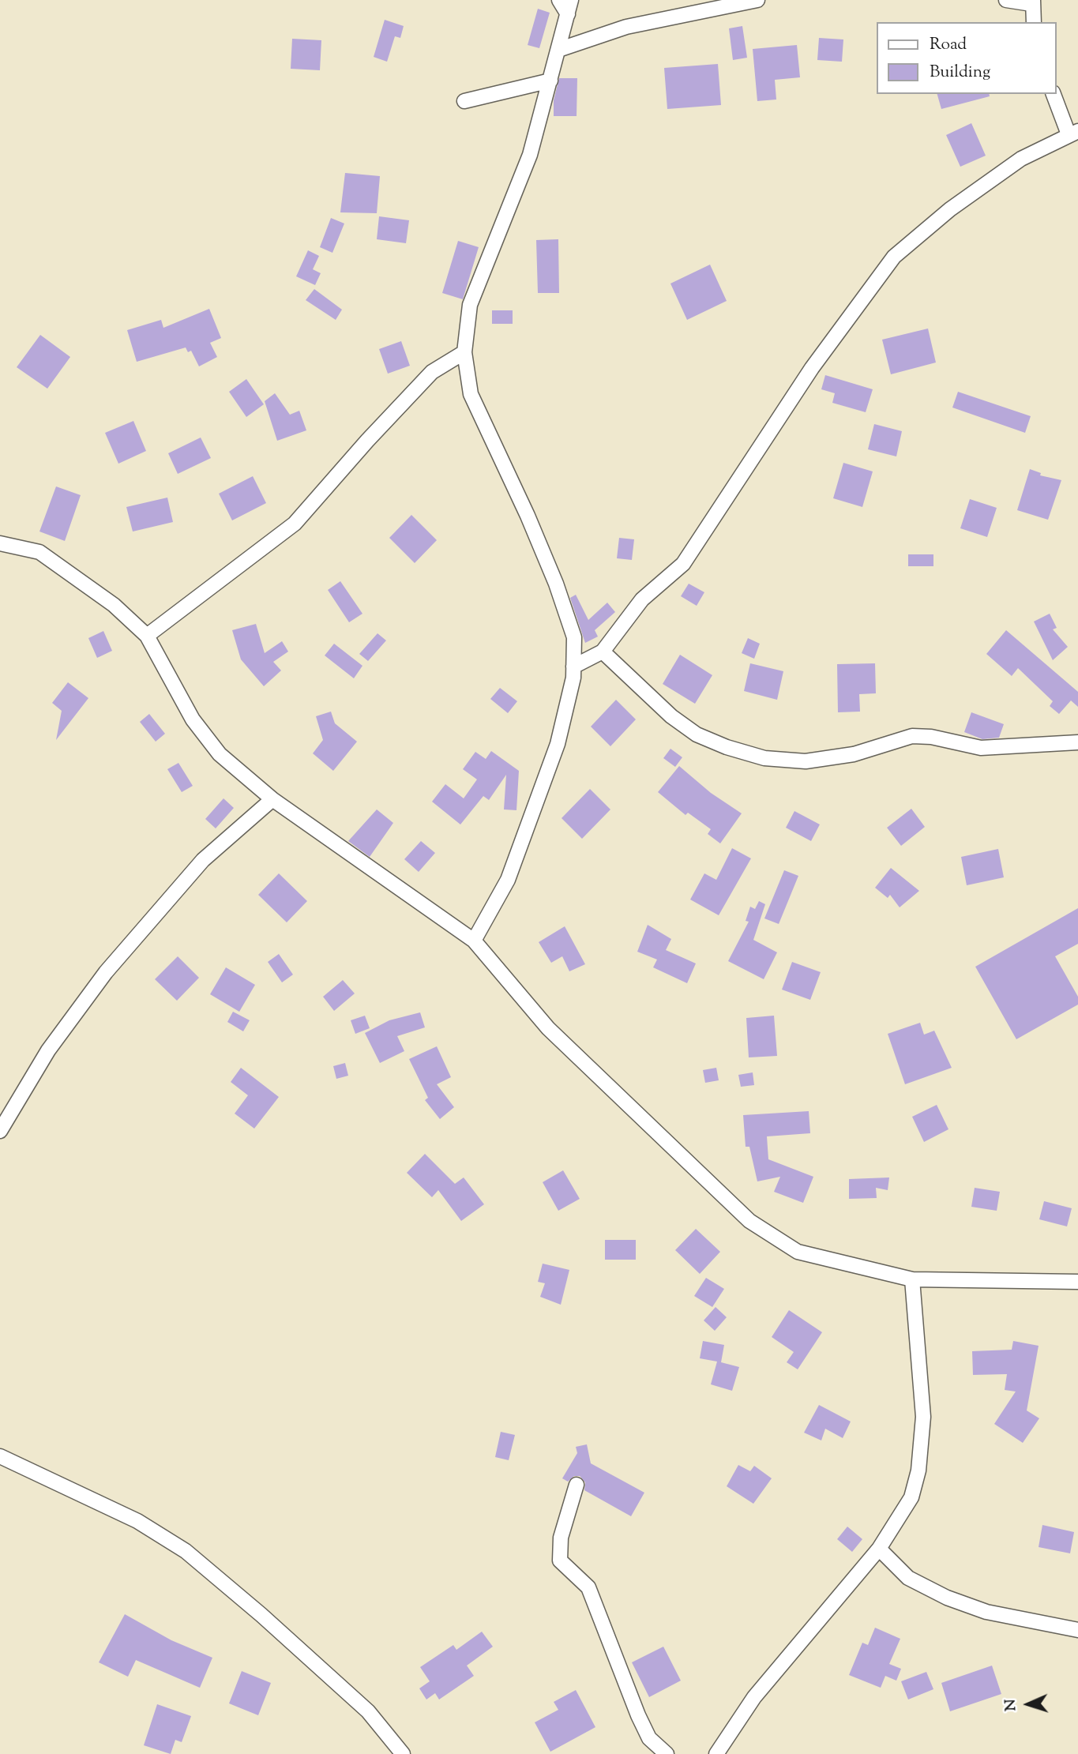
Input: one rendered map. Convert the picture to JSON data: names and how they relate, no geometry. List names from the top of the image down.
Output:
{
  "legend": ["Road", "Building"],
  "north": "left"
}
